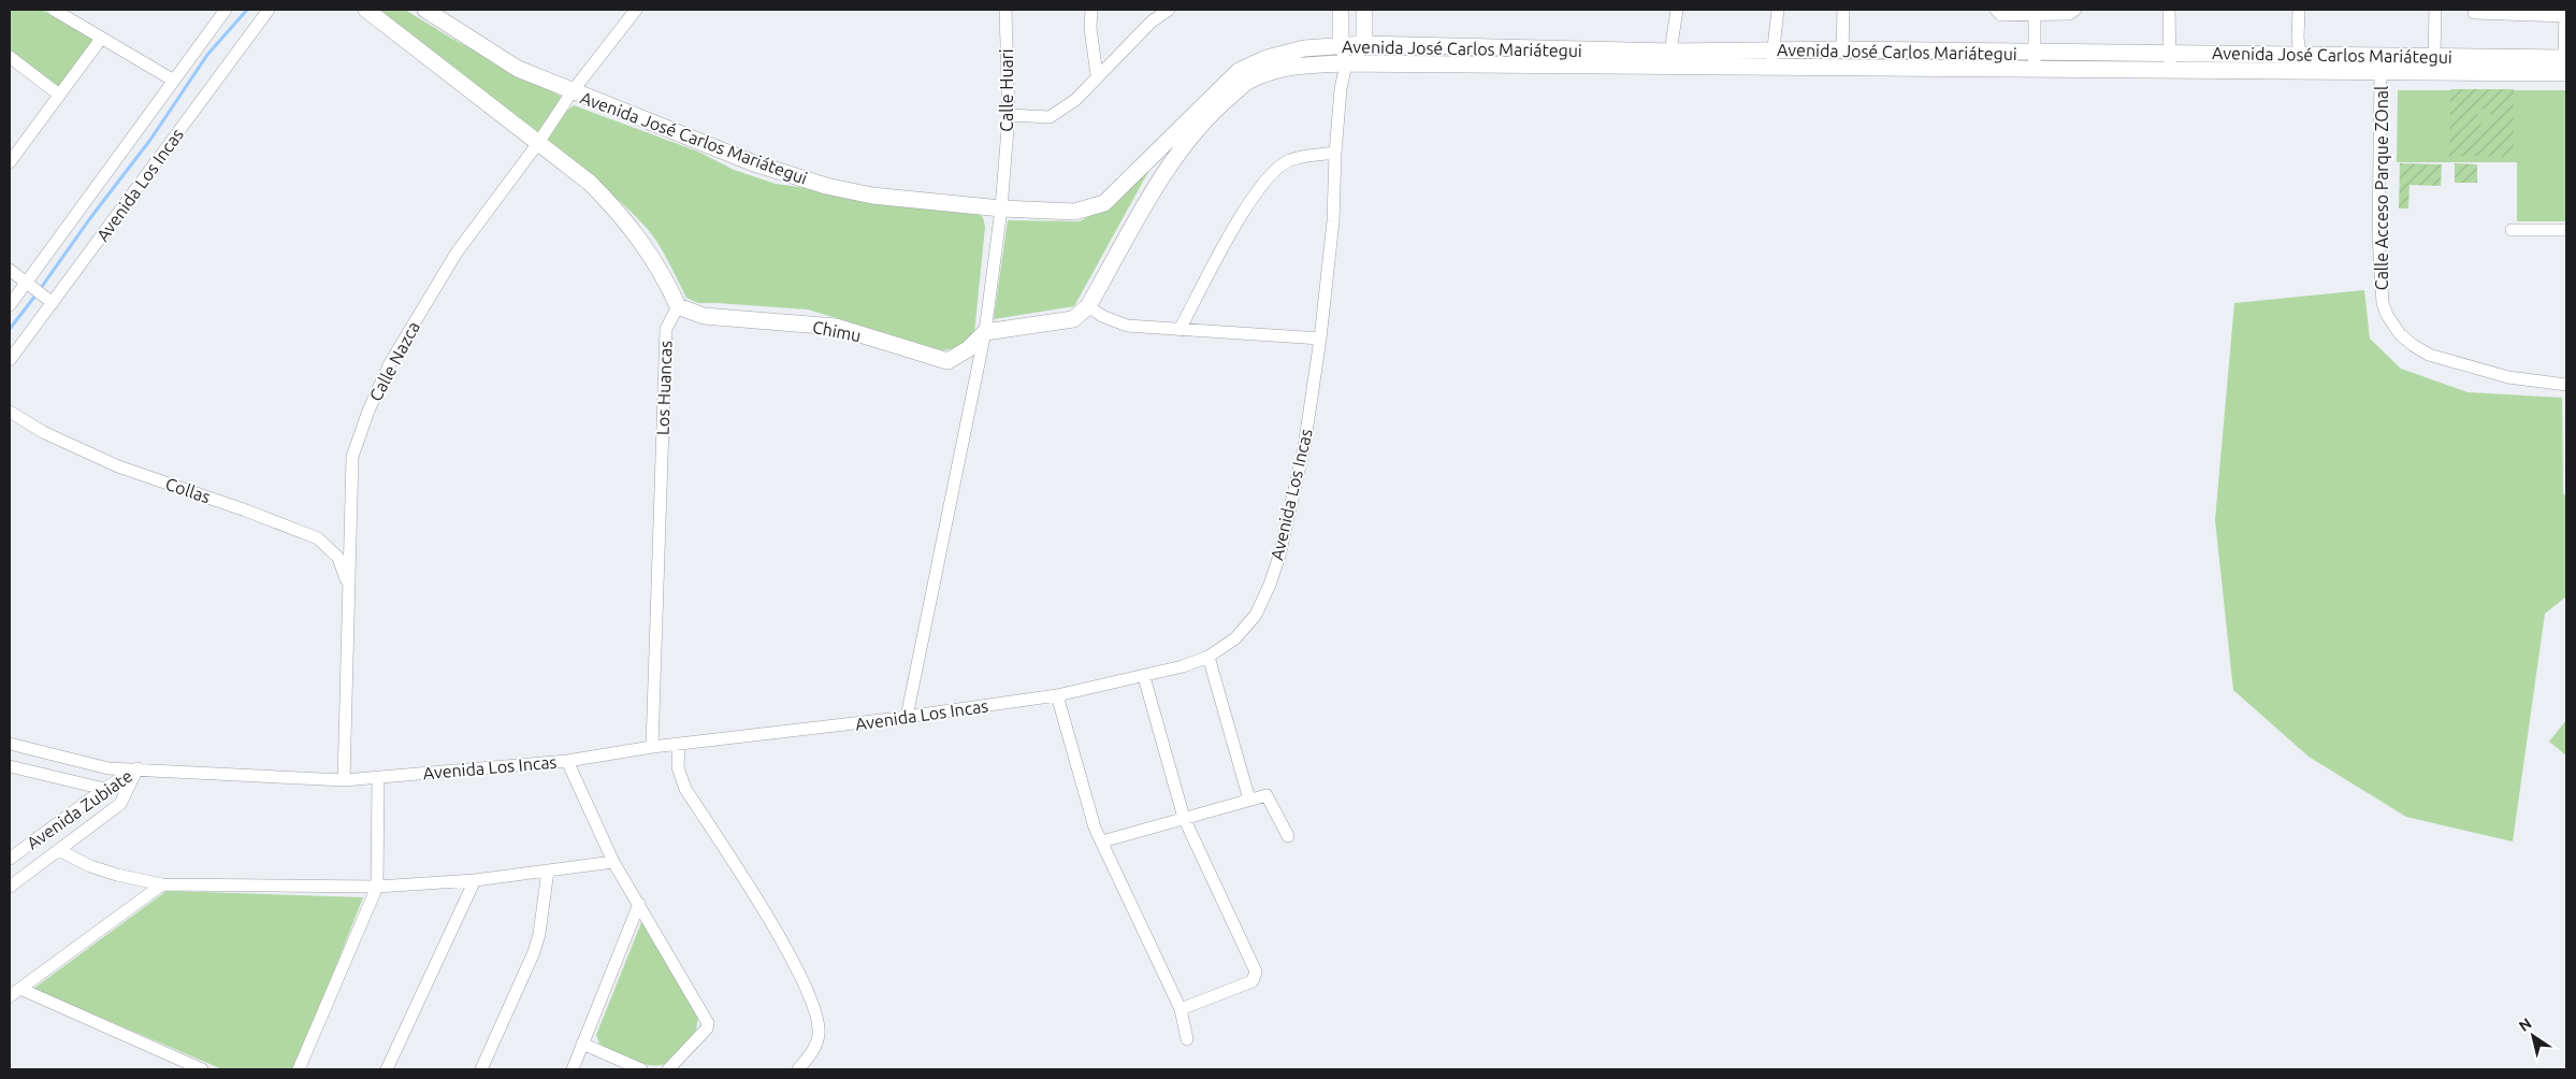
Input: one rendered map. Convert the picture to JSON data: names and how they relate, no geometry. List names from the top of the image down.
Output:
{
  "streets": {
    "main road": ["Avenida José Carlos Mariátegui", "Avenida Los Incas", "Chimu"],
    "street": [
      "Calle Huari",
      "Calle Acceso Parque ZOnal",
      "Calle Nazca",
      "Los Huancas",
      "Collas",
      "Avenida Zubiate"
    ]
  },
  "crossings": [
    ["Avenida José Carlos Mariátegui", "Calle Huari"],
    ["Avenida José Carlos Mariátegui", "Avenida Los Incas"],
    ["Avenida José Carlos Mariátegui", "Calle Acceso Parque ZOnal"],
    ["Avenida José Carlos Mariátegui", "Calle Nazca"],
    ["Calle Huari", "Avenida Los Incas"],
    ["Calle Huari", "Chimu"],
    ["Avenida Los Incas", "Calle Nazca"],
    ["Avenida Los Incas", "Los Huancas"],
    ["Avenida Los Incas", "Avenida Zubiate"],
    ["Chimu", "Los Huancas"],
    ["Calle Nazca", "Collas"]
  ],
  "north": "top left"
}
